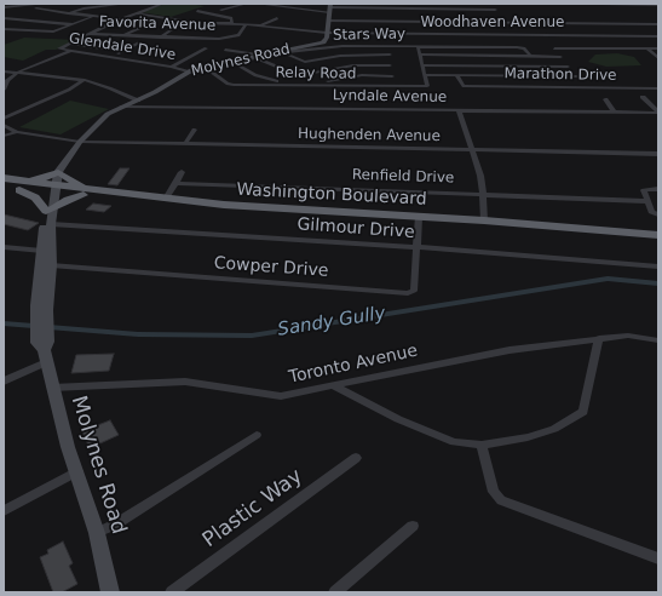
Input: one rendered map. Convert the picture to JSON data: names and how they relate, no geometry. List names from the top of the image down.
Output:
{
  "streets": {
    "highway": ["Washington Boulevard"],
    "main road": ["Molynes Road"],
    "street": [
      "Woodhaven Avenue",
      "Favorita Avenue",
      "Stars Way",
      "Glendale Drive",
      "Relay Road",
      "Marathon Drive",
      "Lyndale Avenue",
      "Hughenden Avenue",
      "Renfield Drive",
      "Gilmour Drive",
      "Cowper Drive",
      "Toronto Avenue",
      "Plastic Way"
    ]
  },
  "crossings": [
    ["Woodhaven Avenue", "Favorita Avenue"],
    ["Woodhaven Avenue", "Glendale Drive"],
    ["Woodhaven Avenue", "Molynes Road"],
    ["Favorita Avenue", "Glendale Drive"],
    ["Stars Way", "Molynes Road"],
    ["Stars Way", "Relay Road"],
    ["Glendale Drive", "Molynes Road"],
    ["Molynes Road", "Lyndale Avenue"],
    ["Molynes Road", "Hughenden Avenue"],
    ["Molynes Road", "Washington Boulevard"],
    ["Molynes Road", "Gilmour Drive"],
    ["Molynes Road", "Cowper Drive"],
    ["Molynes Road", "Toronto Avenue"],
    ["Washington Boulevard", "Cowper Drive"],
    ["Gilmour Drive", "Cowper Drive"]
  ],
  "water": ["Sandy Gully"]
}
